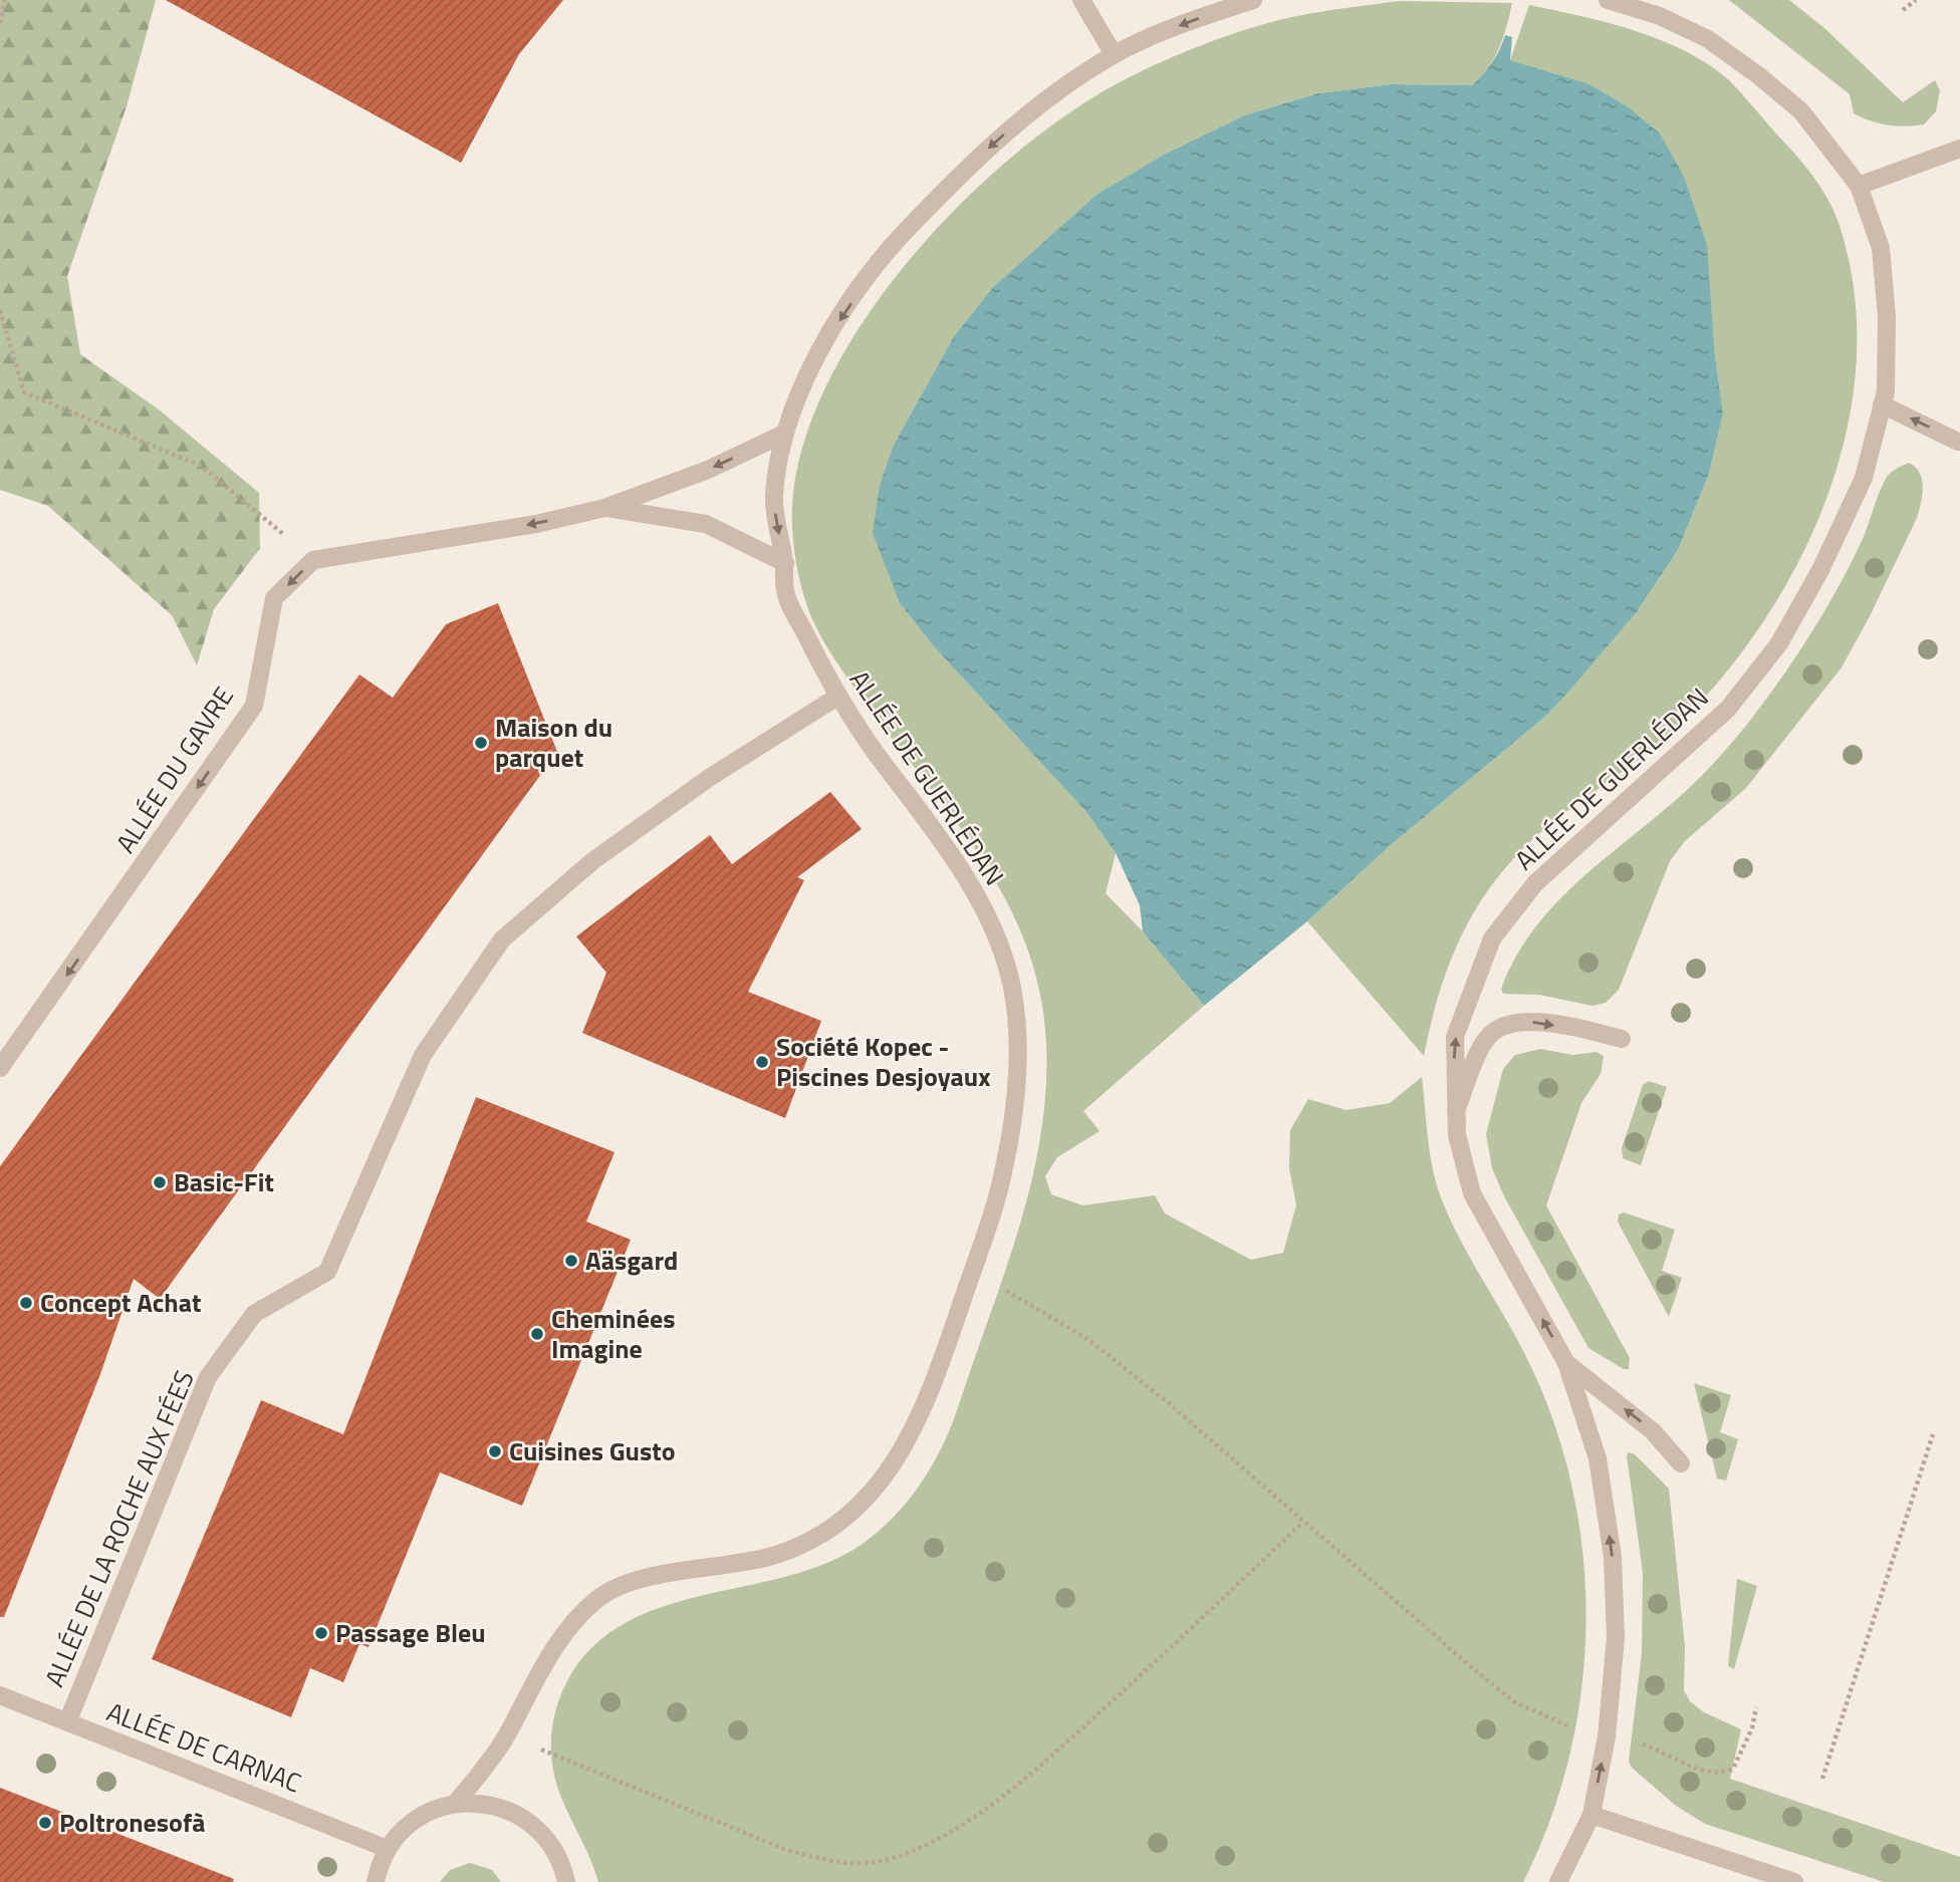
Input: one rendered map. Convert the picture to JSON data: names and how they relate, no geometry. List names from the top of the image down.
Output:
{
  "streets": {
    "street": [
      "ALLÉE DU GAVRE",
      "ALLÉE DE GUERLÉDAN",
      "ALLÉE DE LA ROCHE AUX FÉES",
      "ALLÉE DE CARNAC"
    ]
  },
  "crossings": [
    ["ALLÉE DE GUERLÉDAN", "ALLÉE DE LA ROCHE AUX FÉES"],
    ["ALLÉE DE LA ROCHE AUX FÉES", "ALLÉE DE CARNAC"]
  ],
  "one_way": ["ALLÉE DU GAVRE"],
  "places": [
    "Maison du parquet",
    "Société Kopec - Piscines Desjoyaux",
    "Basic-Fit",
    "Aäsgard",
    "Concept Achat",
    "Cheminées Imagine",
    "Cuisines Gusto",
    "Passage Bleu",
    "Poltronesofà"
  ]
}
